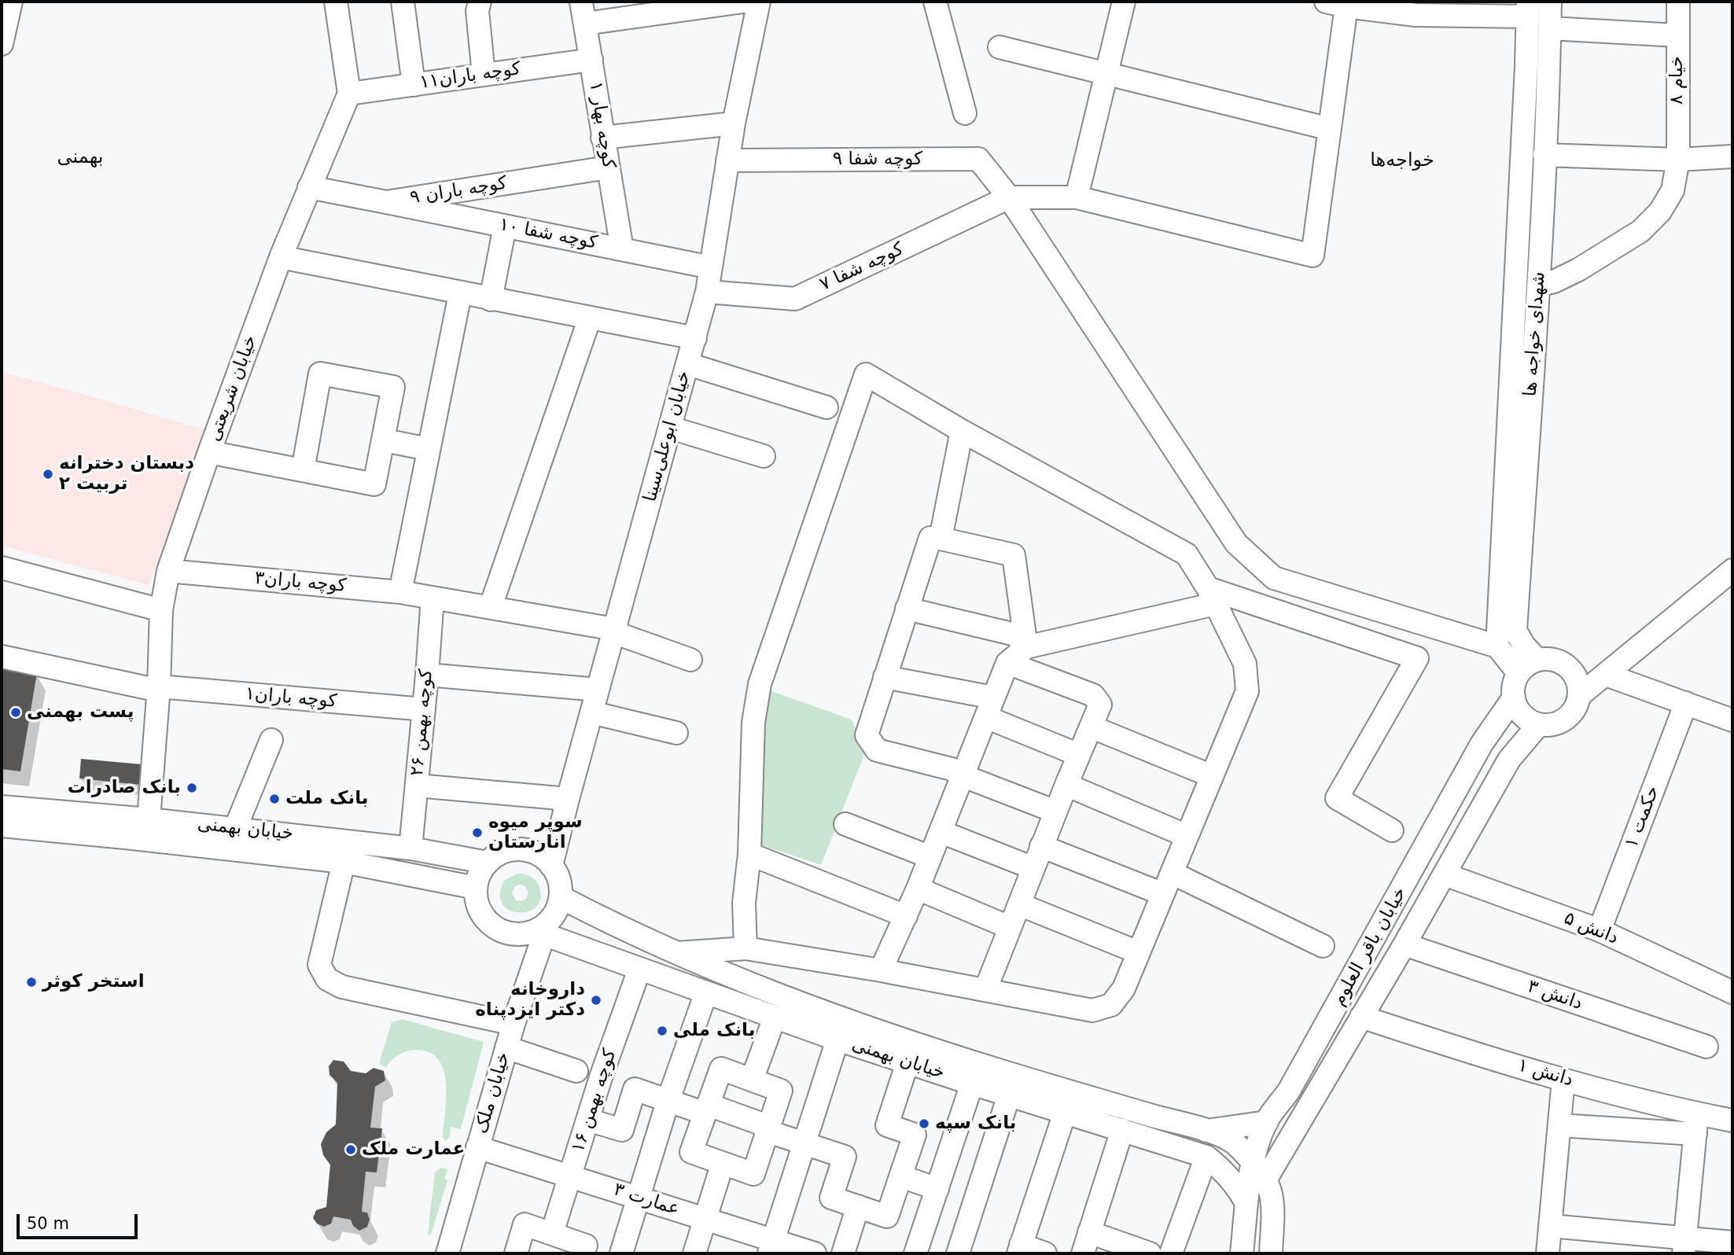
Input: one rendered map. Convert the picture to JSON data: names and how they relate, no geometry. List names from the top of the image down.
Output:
{
  "streets": {
    "street": [
      "کوچه باران۱۱",
      "خیام ۸",
      "کوچه بهار ۱",
      "کوچه شفا ۹",
      "کوچه باران ۹",
      "کوچه شفا ۱۰",
      "کوچه شفا ۷",
      "شهدای خواجه ها",
      "خیابان شریعتی",
      "خیابان ابوعلی‌سینا",
      "کوچه باران۳",
      "کوچه باران۱",
      "کوچه بهمن ۲۶",
      "حکمت ۱",
      "خیابان بهمنی",
      "دانش ۵",
      "خیابان باقر العلوم",
      "دانش ۳",
      "دانش ۱",
      "خیابان ملک",
      "کوچه بهمن ۱۶",
      "عمارت ۳"
    ]
  },
  "crossings": [
    ["کوچه باران۱۱", "کوچه بهار ۱"],
    ["کوچه باران۱۱", "خیابان شریعتی"],
    ["خیام ۸", "شهدای خواجه ها"],
    ["کوچه بهار ۱", "کوچه باران ۹"],
    ["کوچه بهار ۱", "کوچه شفا ۱۰"],
    ["کوچه شفا ۹", "کوچه شفا ۷"],
    ["کوچه شفا ۹", "خیابان ابوعلی‌سینا"],
    ["کوچه باران ۹", "کوچه شفا ۱۰"],
    ["کوچه باران ۹", "خیابان شریعتی"],
    ["کوچه شفا ۱۰", "خیابان ابوعلی‌سینا"],
    ["کوچه شفا ۷", "خیابان ابوعلی‌سینا"],
    ["شهدای خواجه ها", "خیابان باقر العلوم"],
    ["خیابان شریعتی", "کوچه باران۳"],
    ["خیابان شریعتی", "کوچه باران۱"],
    ["خیابان شریعتی", "خیابان بهمنی"],
    ["خیابان ابوعلی‌سینا", "کوچه باران۳"],
    ["خیابان ابوعلی‌سینا", "خیابان بهمنی"],
    ["خیابان ابوعلی‌سینا", "خیابان ملک"],
    ["کوچه باران۳", "کوچه بهمن ۲۶"],
    ["کوچه باران۱", "کوچه بهمن ۲۶"],
    ["کوچه بهمن ۲۶", "خیابان بهمنی"],
    ["حکمت ۱", "دانش ۵"],
    ["خیابان بهمنی", "خیابان باقر العلوم"],
    ["خیابان بهمنی", "خیابان ملک"],
    ["خیابان بهمنی", "کوچه بهمن ۱۶"],
    ["دانش ۵", "خیابان باقر العلوم"],
    ["خیابان باقر العلوم", "دانش ۳"],
    ["خیابان باقر العلوم", "دانش ۱"],
    ["خیابان ملک", "عمارت ۳"],
    ["کوچه بهمن ۱۶", "عمارت ۳"]
  ],
  "districts": ["بهمنی", "خواجه‌ها"],
  "places": [
    "دبستان دخترانه تربیت ۲",
    "پست بهمنی",
    "بانک صادرات",
    "بانک ملت",
    "سوپر میوه انارستان",
    "استخر کوثر",
    "داروخانه دکتر ایزدپناه",
    "بانک ملی",
    "بانک سپه",
    "عمارت ملک"
  ],
  "scale_bar": "50 m"
}
